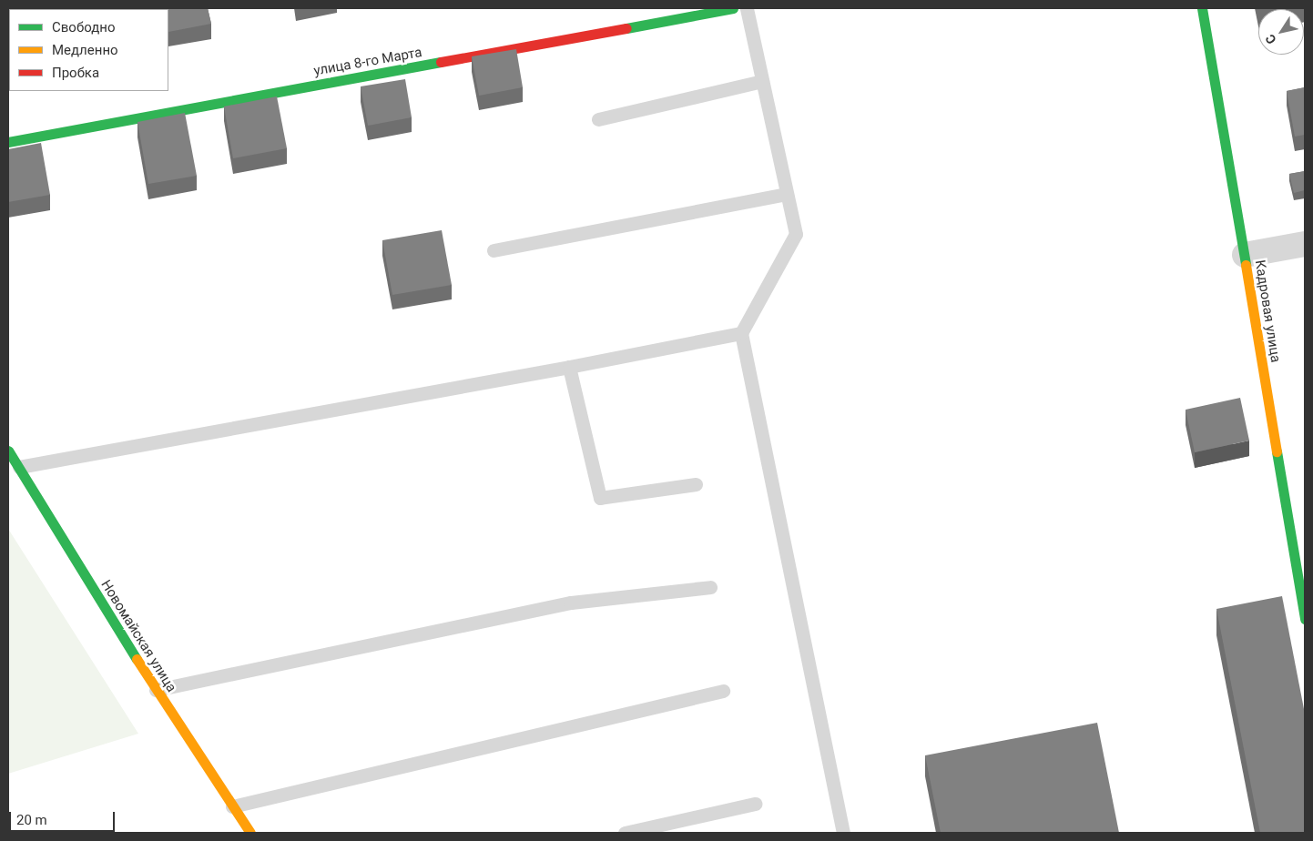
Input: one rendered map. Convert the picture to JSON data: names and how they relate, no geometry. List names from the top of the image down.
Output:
{
  "streets": {
    "street": ["улица 8-го Марта", "Кадровая улица", "Новомайская улица"]
  },
  "legend": ["Свободно", "Медленно", "Пробка"],
  "scale_bar": "20 m",
  "north": "bottom left"
}
